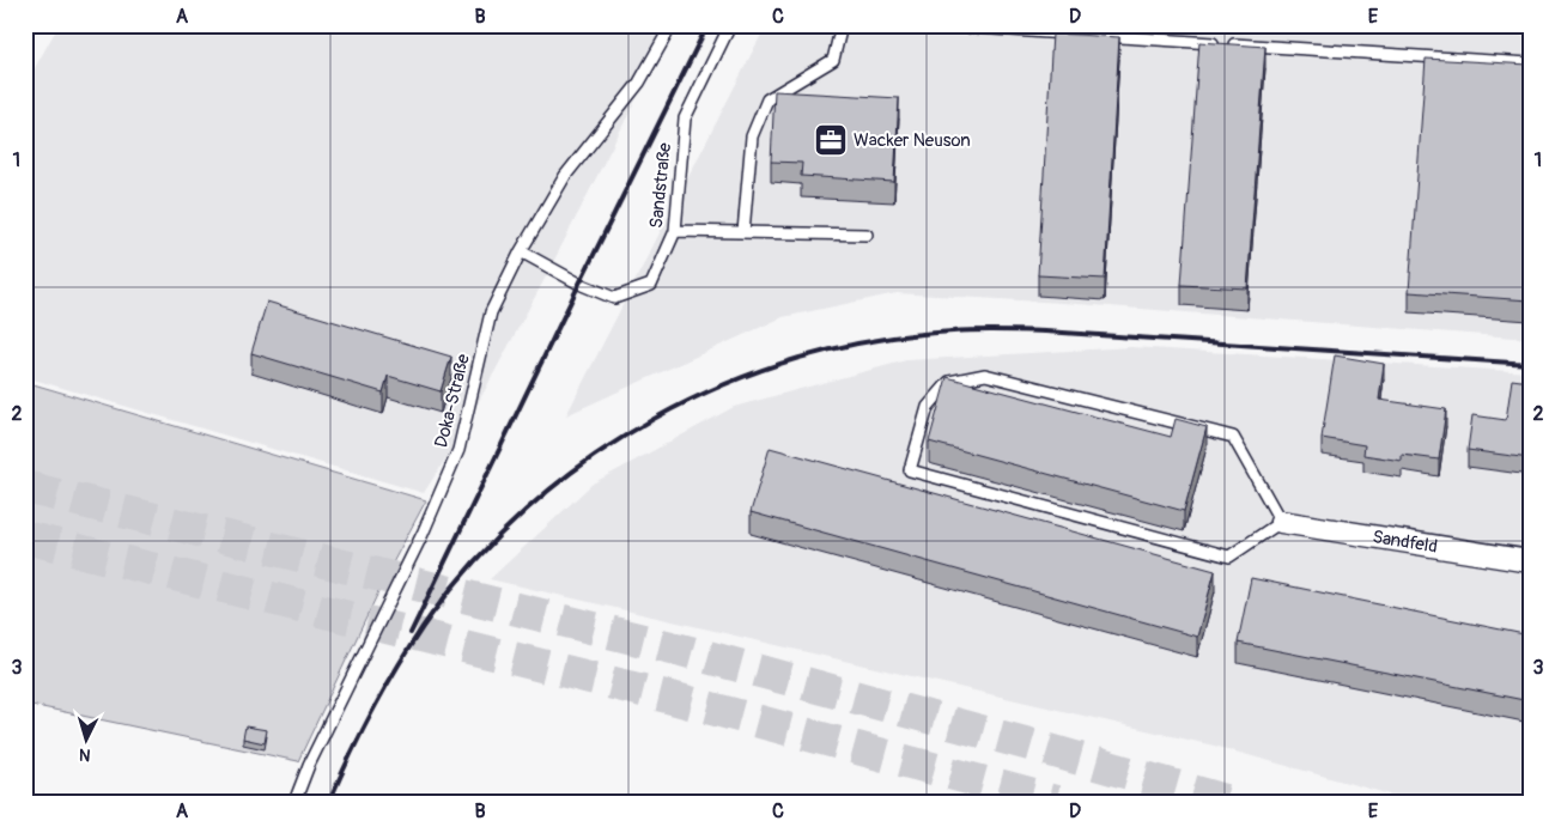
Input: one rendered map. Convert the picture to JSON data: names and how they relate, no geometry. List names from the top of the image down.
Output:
{
  "streets": {
    "street": ["Sandfeld"],
    "lane": ["Sandstraße", "Doka-Straße"]
  },
  "crossings": [
    ["Sandstraße", "Doka-Straße"]
  ],
  "places": {
    "office": ["Wacker Neuson"]
  },
  "north": "bottom",
  "grid": {
    "columns": [
      "A",
      "B",
      "C",
      "D",
      "E"
    ],
    "rows": ["1", "2", "3"]
  }
}
